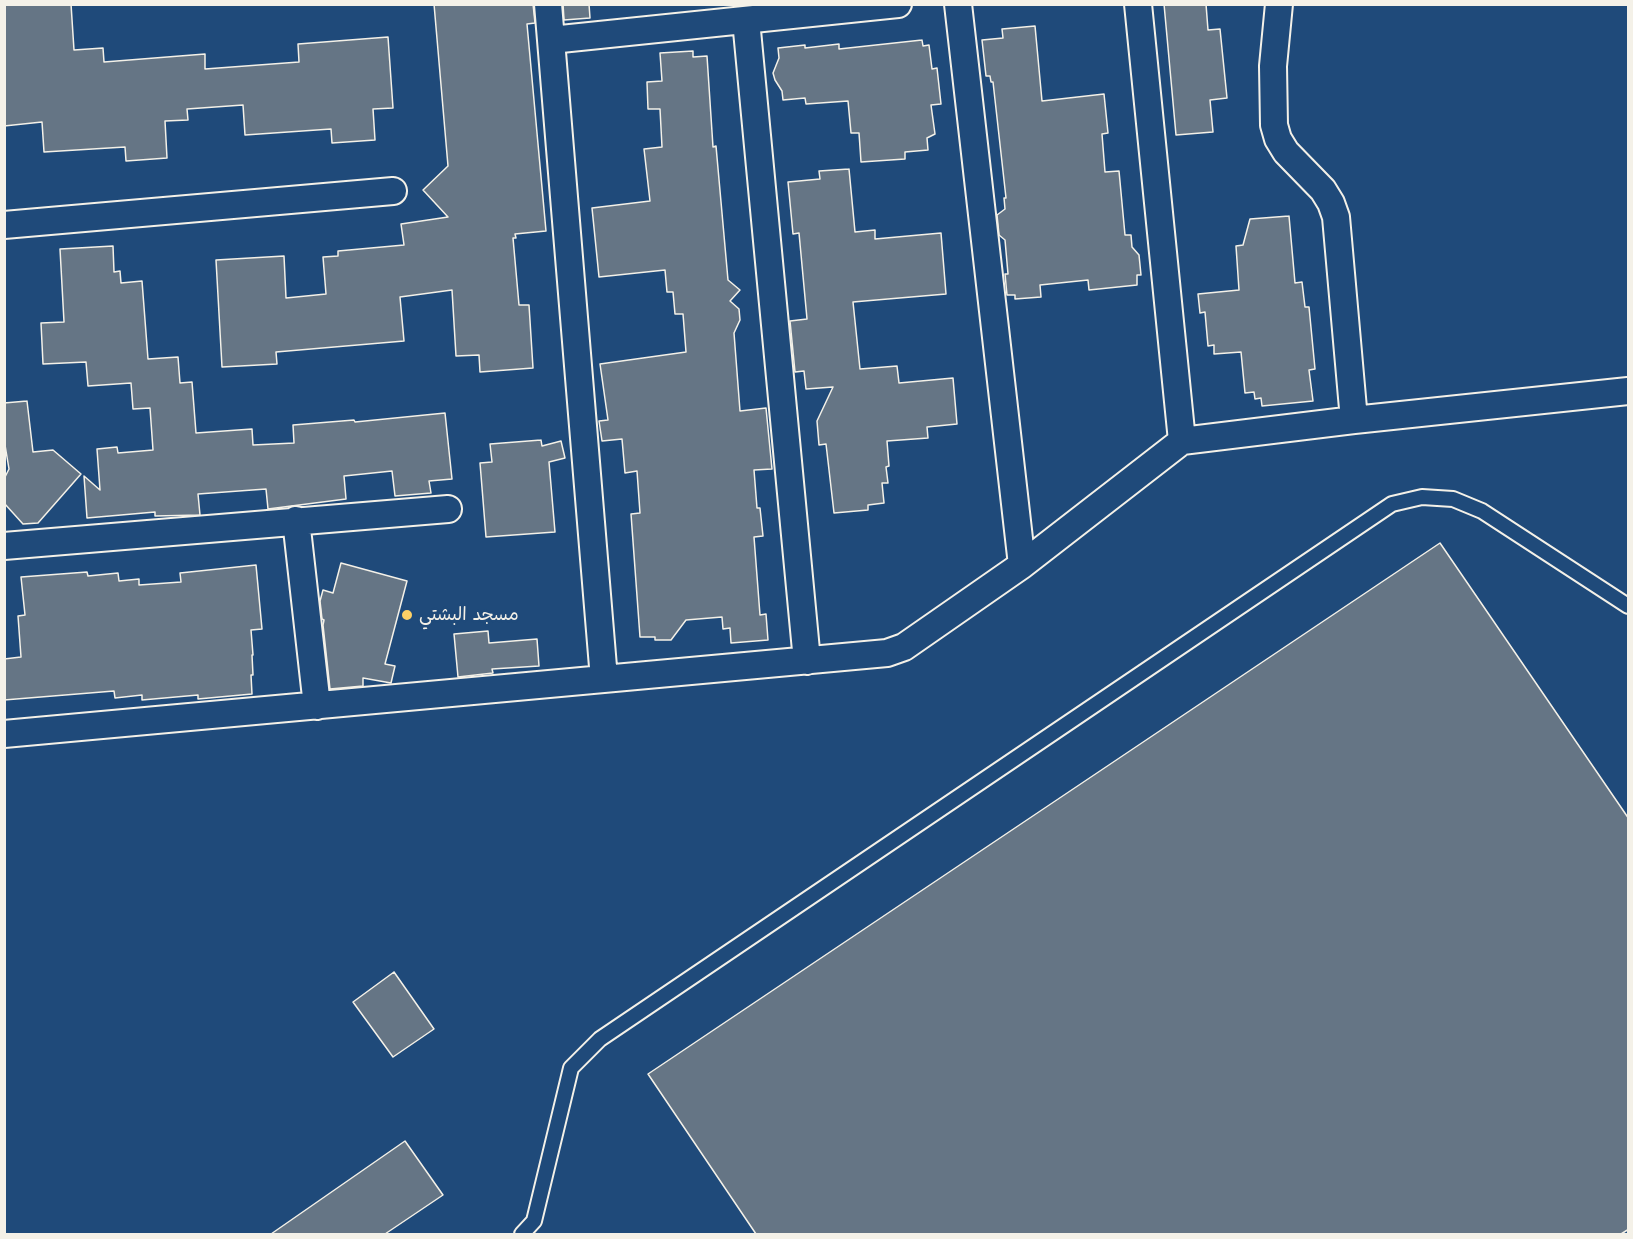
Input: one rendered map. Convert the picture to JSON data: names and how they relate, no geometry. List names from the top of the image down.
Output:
{
  "places": ["مسجد البشتي"]
}
